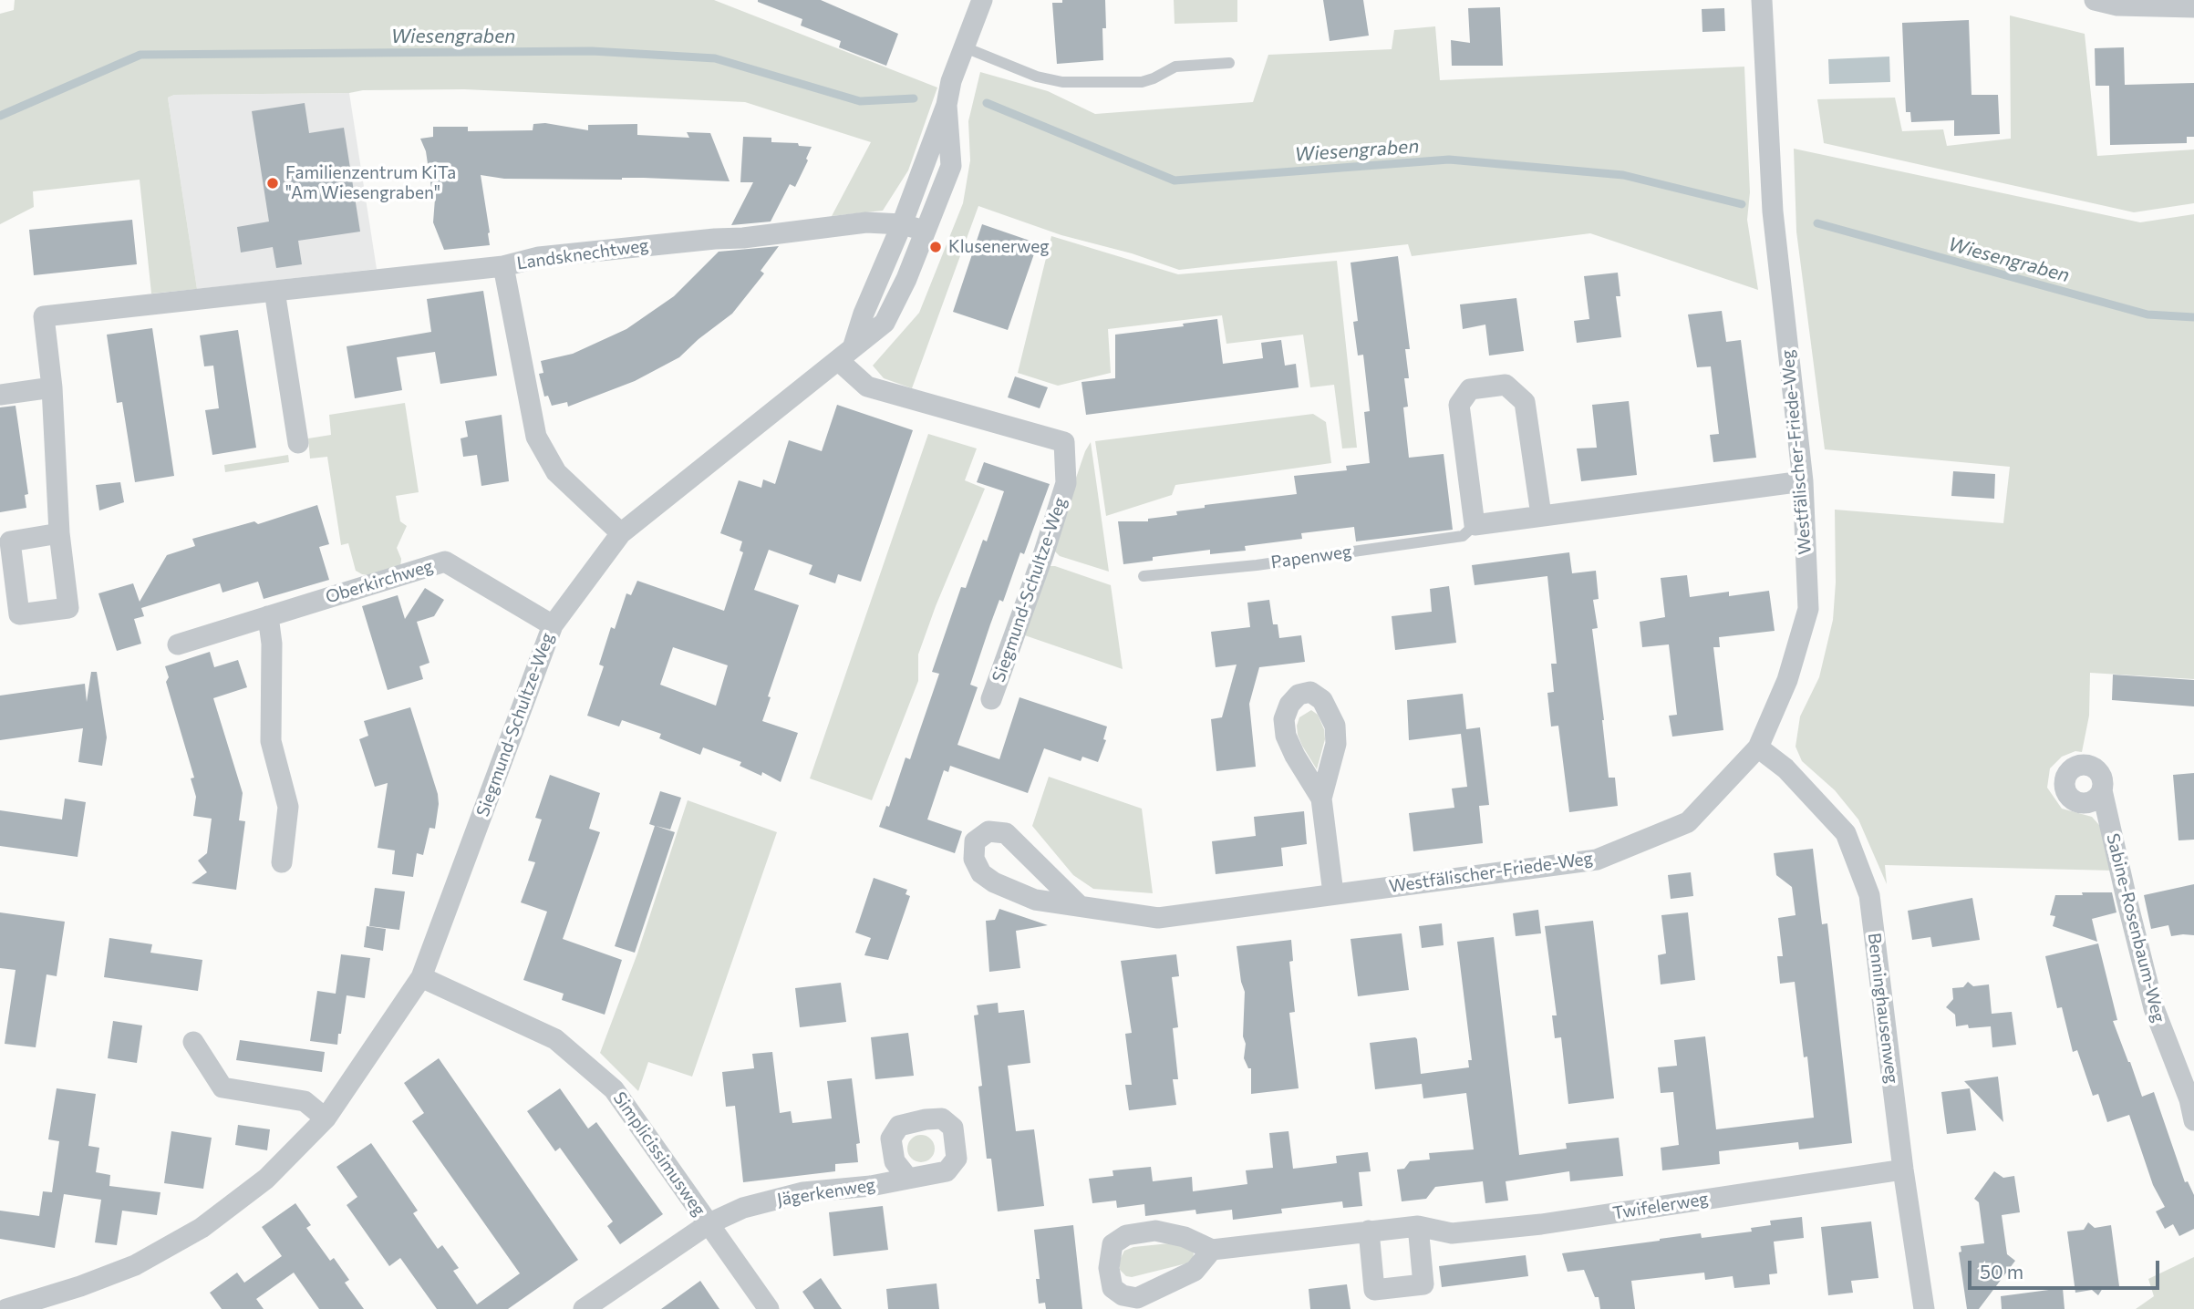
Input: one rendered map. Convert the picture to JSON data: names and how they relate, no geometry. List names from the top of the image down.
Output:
{
  "streets": {
    "street": [
      "Landsknechtweg",
      "Westfälischer-Friede-Weg",
      "Papenweg",
      "Oberkirchweg",
      "Siegmund-Schultze-Weg",
      "Sabine-Rosenbaum-Weg",
      "Benninghausenweg",
      "Simplicissimusweg",
      "Jägerkenweg",
      "Twifelerweg"
    ]
  },
  "crossings": [
    ["Landsknechtweg", "Siegmund-Schultze-Weg"],
    ["Westfälischer-Friede-Weg", "Papenweg"],
    ["Westfälischer-Friede-Weg", "Benninghausenweg"],
    ["Oberkirchweg", "Siegmund-Schultze-Weg"],
    ["Siegmund-Schultze-Weg", "Simplicissimusweg"],
    ["Benninghausenweg", "Twifelerweg"],
    ["Simplicissimusweg", "Jägerkenweg"]
  ],
  "water": ["Wiesengraben"],
  "places": ["Familienzentrum KiTa \"Am Wiesengraben\"", "Klusenerweg"],
  "scale_bar": "50 m"
}
